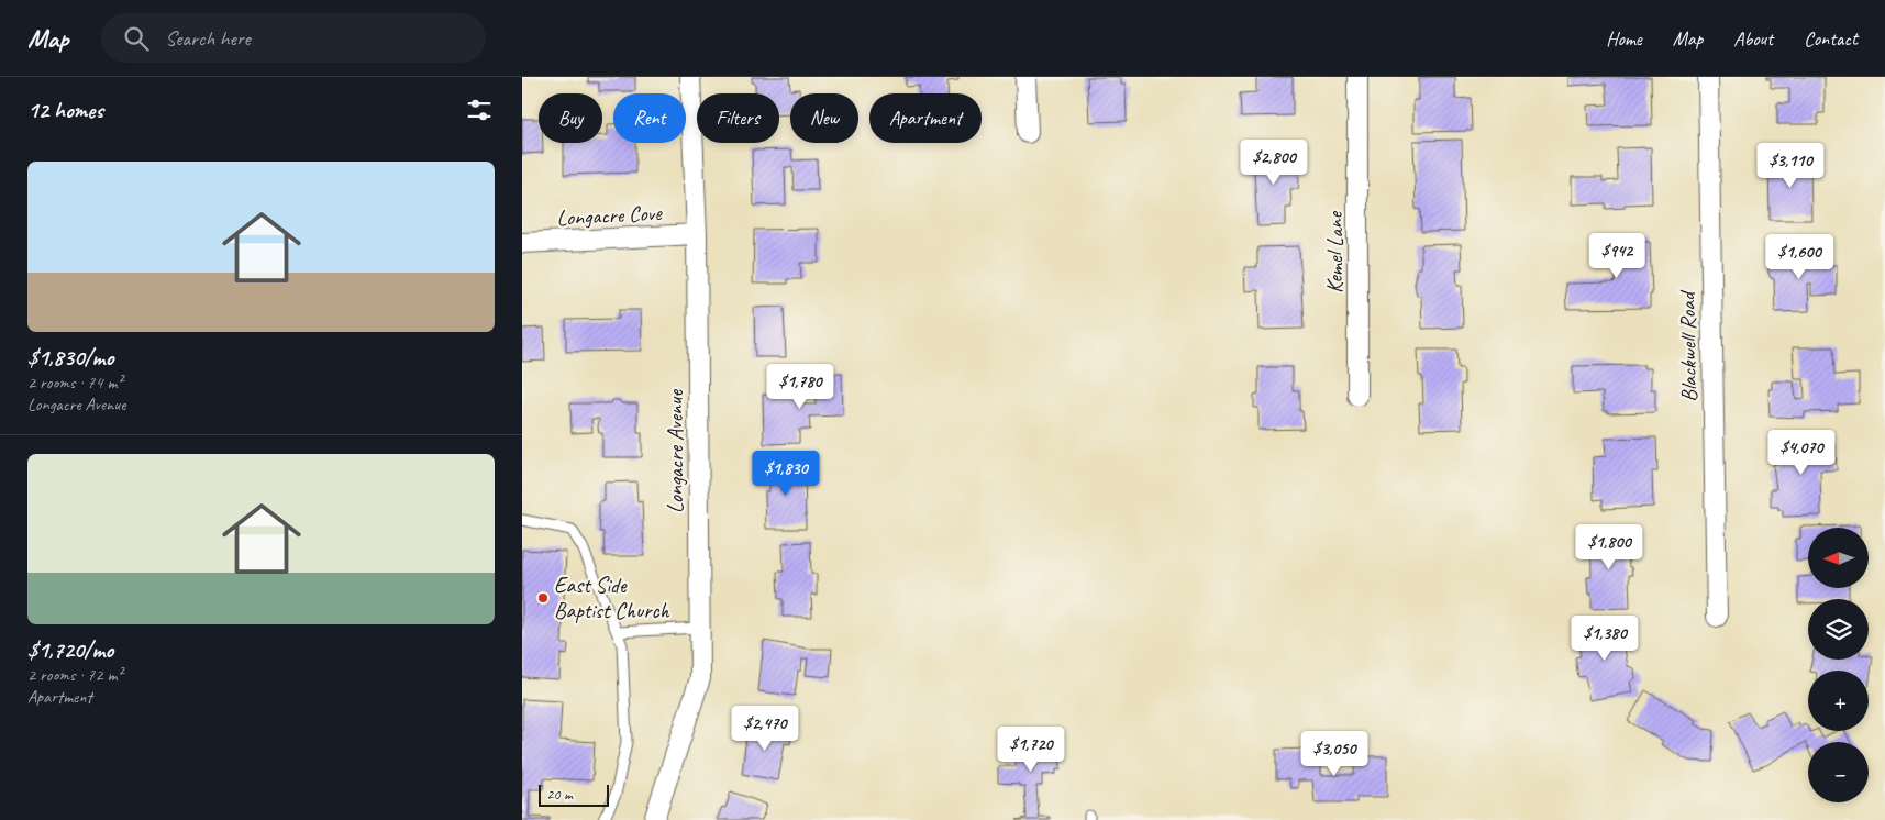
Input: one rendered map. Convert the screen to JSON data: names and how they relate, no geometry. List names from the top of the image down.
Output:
{
  "streets": {
    "street": [
      "Longacre Cove",
      "Kemel Lane",
      "Blackwell Road",
      "Longacre Avenue"
    ]
  },
  "crossings": [
    ["Longacre Cove", "Longacre Avenue"]
  ],
  "places": ["East Side Baptist Church"],
  "scale_bar": "20 m",
  "north": "left",
  "page": {
    "header": "Map",
    "search": "Search here",
    "nav": [
      "Home",
      "Map",
      "About",
      "Contact"
    ],
    "heading": "12 homes",
    "chip": [
      "Buy",
      "Rent",
      "Filters",
      "New",
      "Apartment"
    ],
    "price": [
      "$2,800",
      "$3,110",
      "$942",
      "$1,600",
      "$1,780",
      "$4,070",
      "$1,830",
      "$1,800",
      "$1,380",
      "$2,470",
      "$1,720",
      "$3,050"
    ],
    "list": [
      {
        "name": "$1,830/mo",
        "note": "2 rooms · 74 m² · Longacre Avenue"
      },
      {
        "name": "$1,720/mo",
        "note": "2 rooms · 72 m² · Apartment"
      }
    ],
    "map_buttons": ["+", "−"],
    "scale": "20 m"
  }
}
